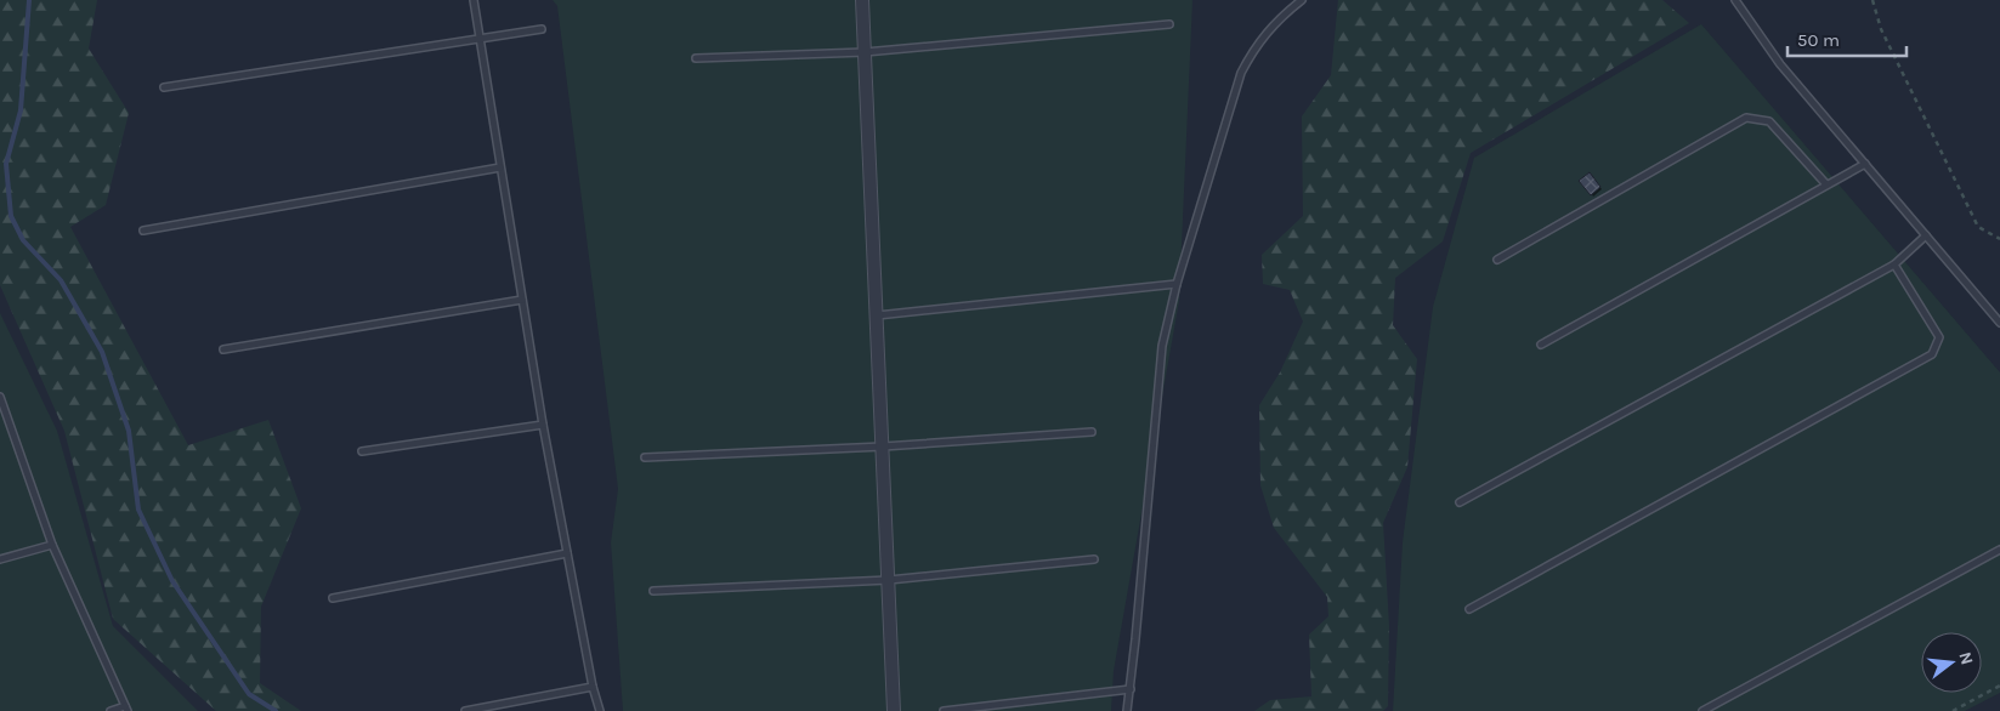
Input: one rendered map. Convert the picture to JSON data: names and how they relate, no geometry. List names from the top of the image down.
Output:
{
  "scale_bar": "50 m",
  "north": "right"
}
